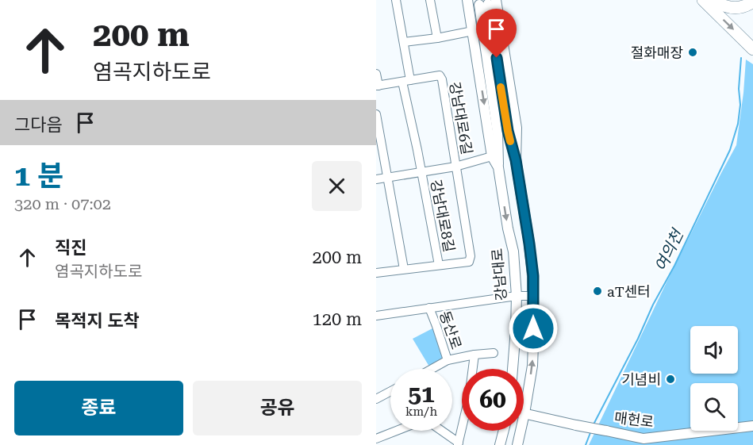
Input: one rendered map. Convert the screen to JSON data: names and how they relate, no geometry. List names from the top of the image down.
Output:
{
  "streets": {
    "main road": ["강남대로", "매헌로"],
    "street": ["강남대로6길", "강남대로8길", "동산로"]
  },
  "crossings": [
    ["강남대로6길", "강남대로8길"],
    ["강남대로8길", "강남대로"],
    ["강남대로", "동산로"]
  ],
  "water": ["여의천"],
  "places": ["절화매장", "aT센터", "기념비"],
  "page": {
    "turn": ["200 m", "염곡지하도로"],
    "then": "그다음",
    "heading": ["1 분", "320 m · 07:02"],
    "list": [
      {
        "name": "직진",
        "note": "염곡지하도로",
        "value": "200 m"
      },
      {
        "name": "목적지 도착",
        "value": "120 m"
      }
    ],
    "speed": "51 km/h",
    "limit": "60",
    "buttons": ["종료", "공유"]
  }
}
